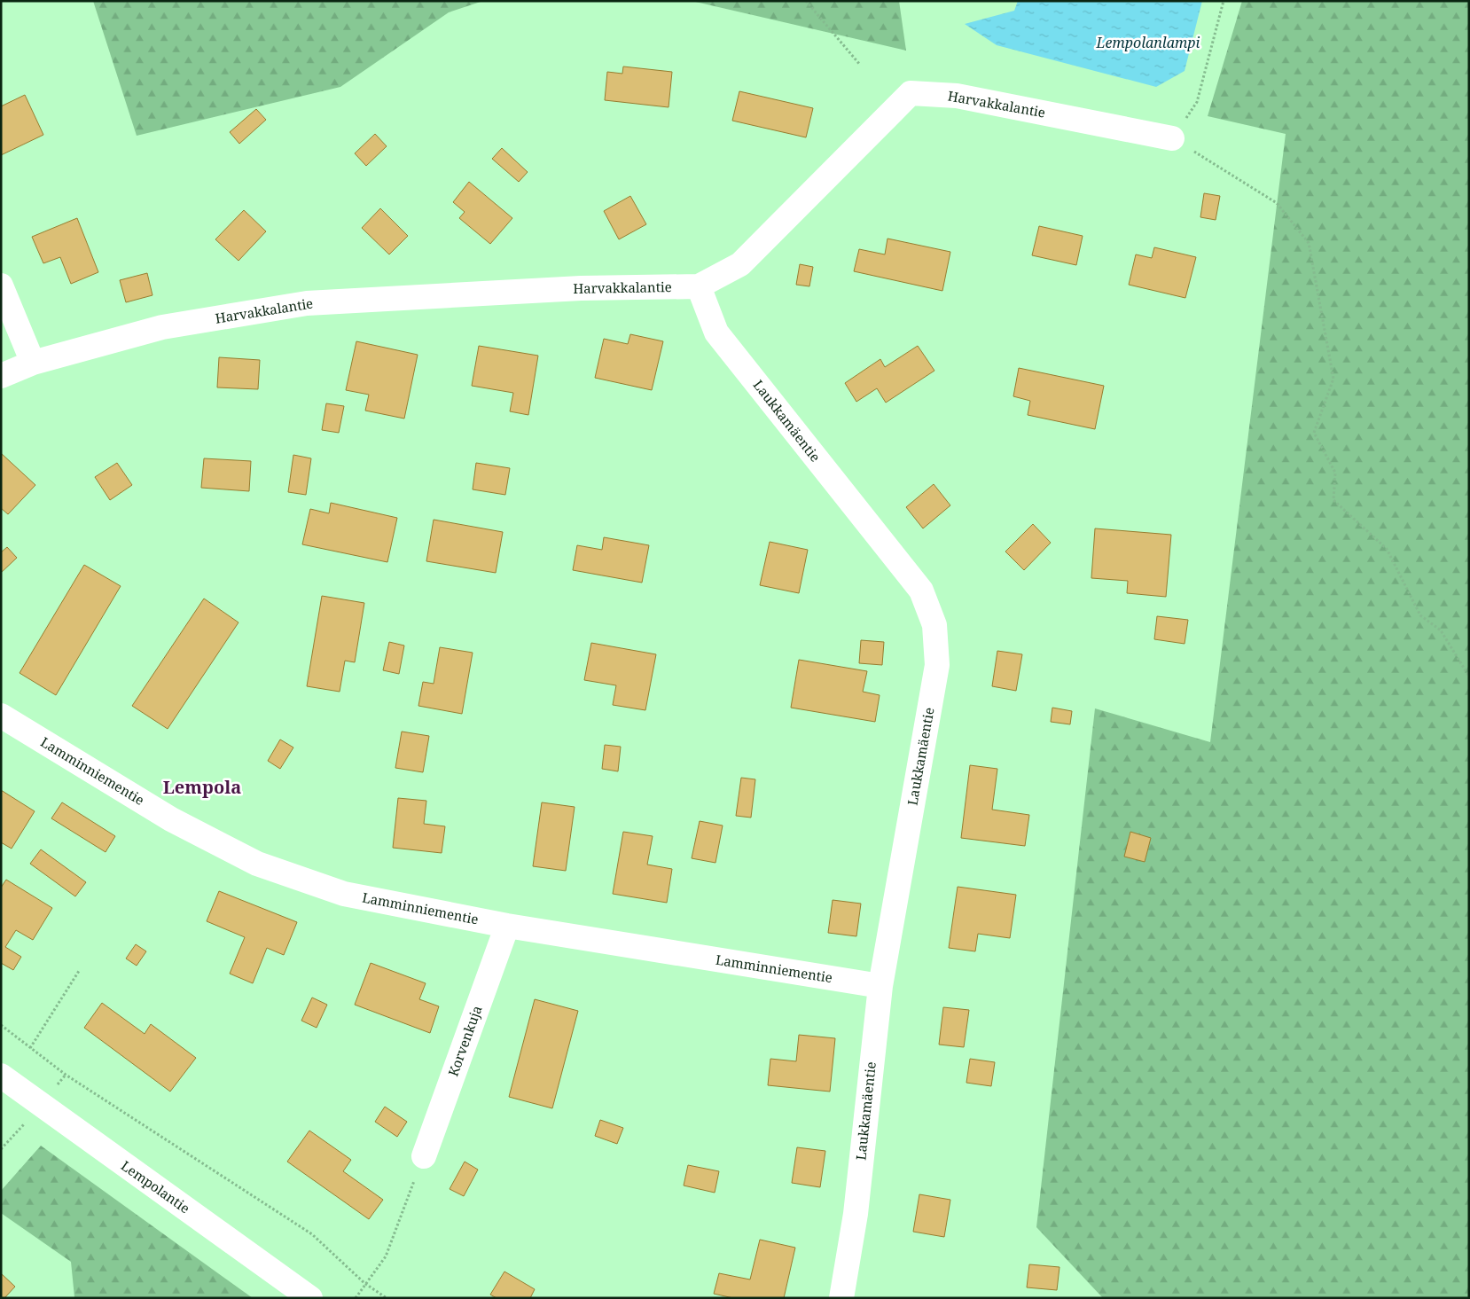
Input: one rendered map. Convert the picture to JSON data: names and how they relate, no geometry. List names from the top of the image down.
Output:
{
  "streets": {
    "street": [
      "Harvakkalantie",
      "Laukkamäentie",
      "Lamminniementie",
      "Korvenkuja",
      "Lempolantie"
    ]
  },
  "crossings": [
    ["Harvakkalantie", "Laukkamäentie"],
    ["Laukkamäentie", "Lamminniementie"],
    ["Lamminniementie", "Korvenkuja"]
  ],
  "districts": ["Lempola"],
  "water": ["Lempolanlampi"]
}
